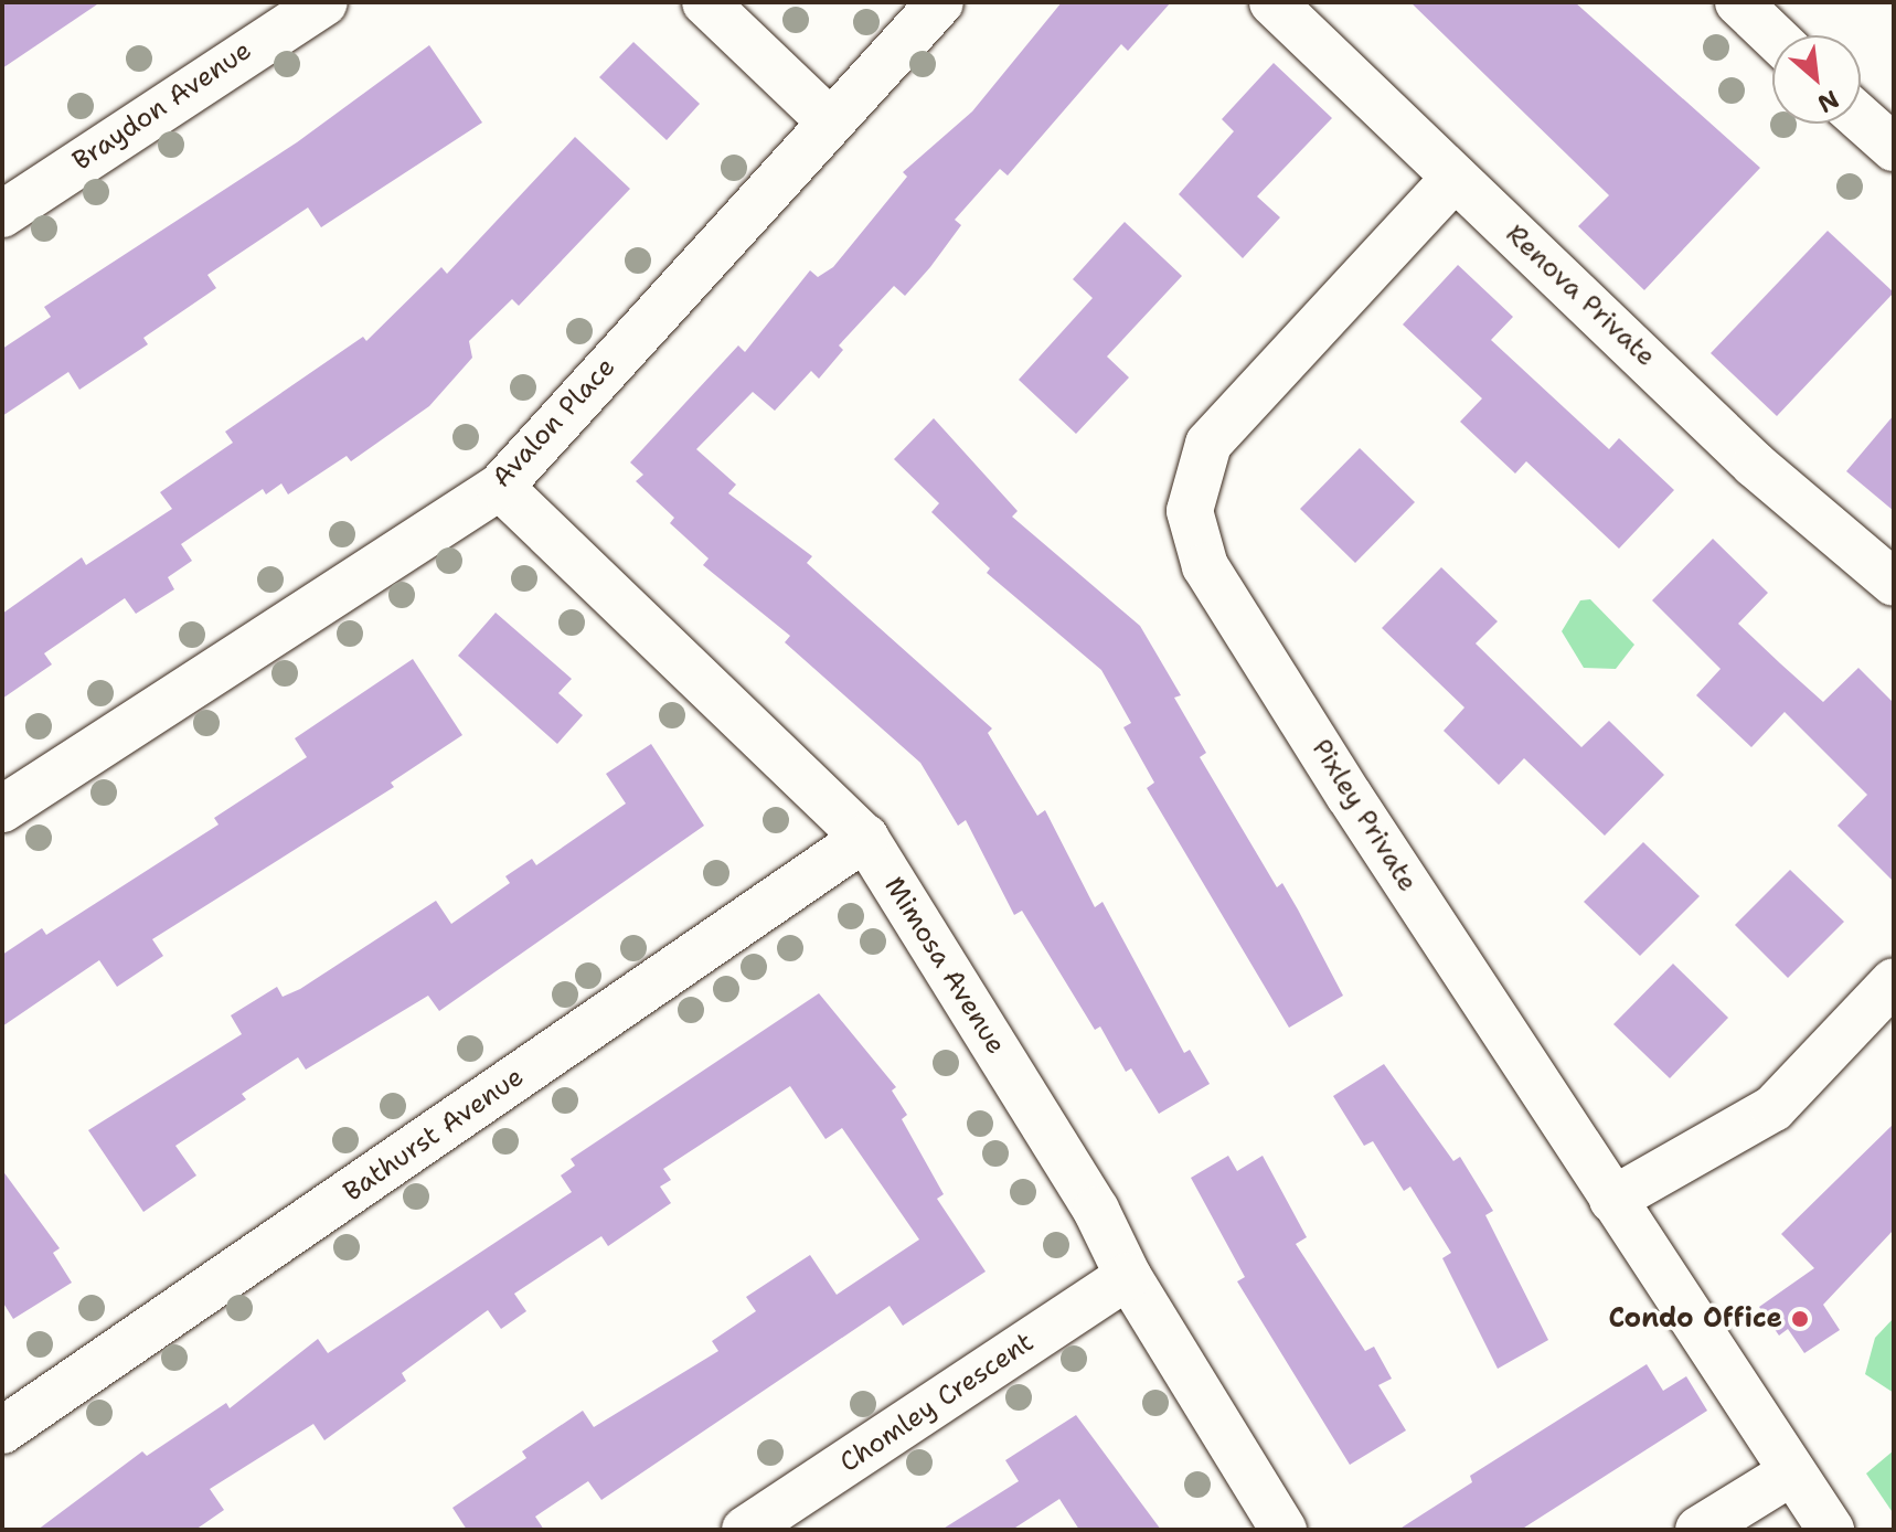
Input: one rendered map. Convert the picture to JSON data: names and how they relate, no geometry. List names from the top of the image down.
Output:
{
  "streets": {
    "street": [
      "Braydon Avenue",
      "Renova Private",
      "Avalon Place",
      "Pixley Private",
      "Mimosa Avenue",
      "Bathurst Avenue",
      "Chomley Crescent"
    ]
  },
  "crossings": [
    ["Renova Private", "Pixley Private"],
    ["Avalon Place", "Mimosa Avenue"],
    ["Mimosa Avenue", "Bathurst Avenue"],
    ["Mimosa Avenue", "Chomley Crescent"]
  ],
  "places": ["Condo Office"],
  "north": "bottom right"
}
